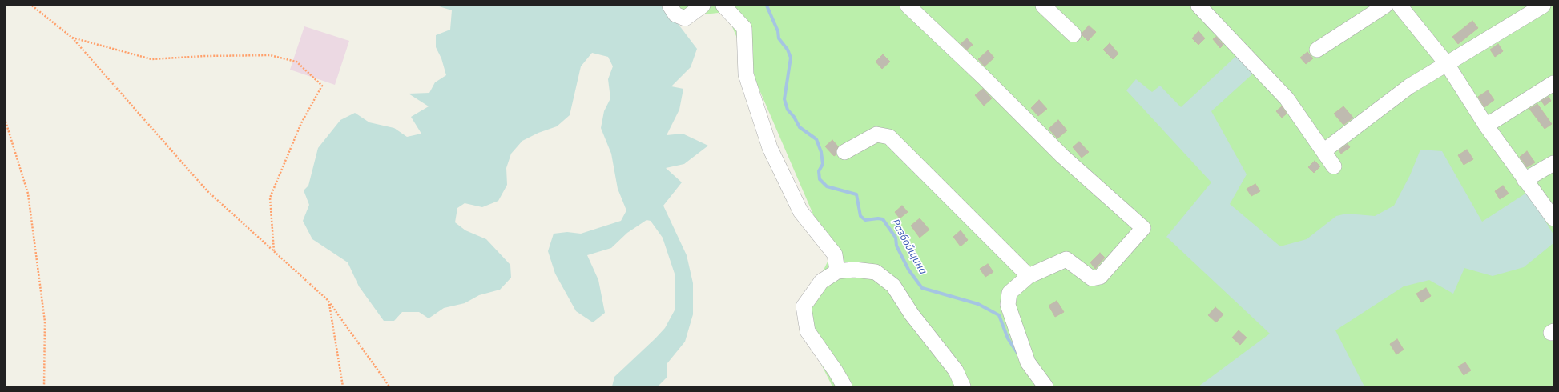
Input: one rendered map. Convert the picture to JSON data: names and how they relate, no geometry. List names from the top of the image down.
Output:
{
  "water": ["Разбойщина"]
}
